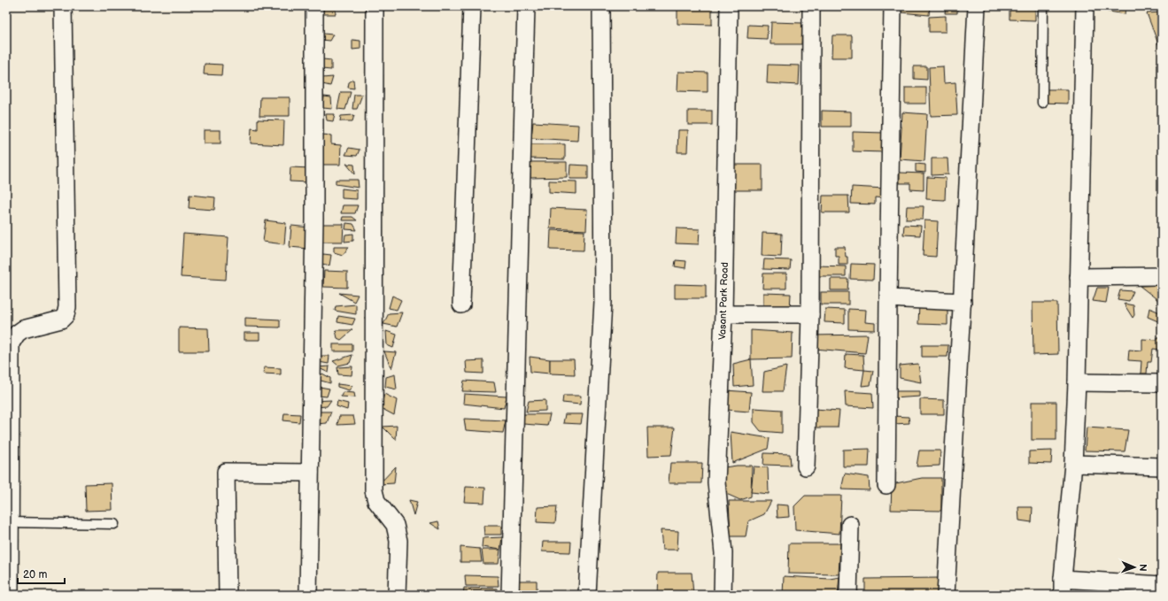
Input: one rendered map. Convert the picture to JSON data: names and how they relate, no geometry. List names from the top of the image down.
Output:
{
  "streets": {
    "street": ["Vasant Park Road"]
  },
  "scale_bar": "20 m",
  "north": "right"
}
